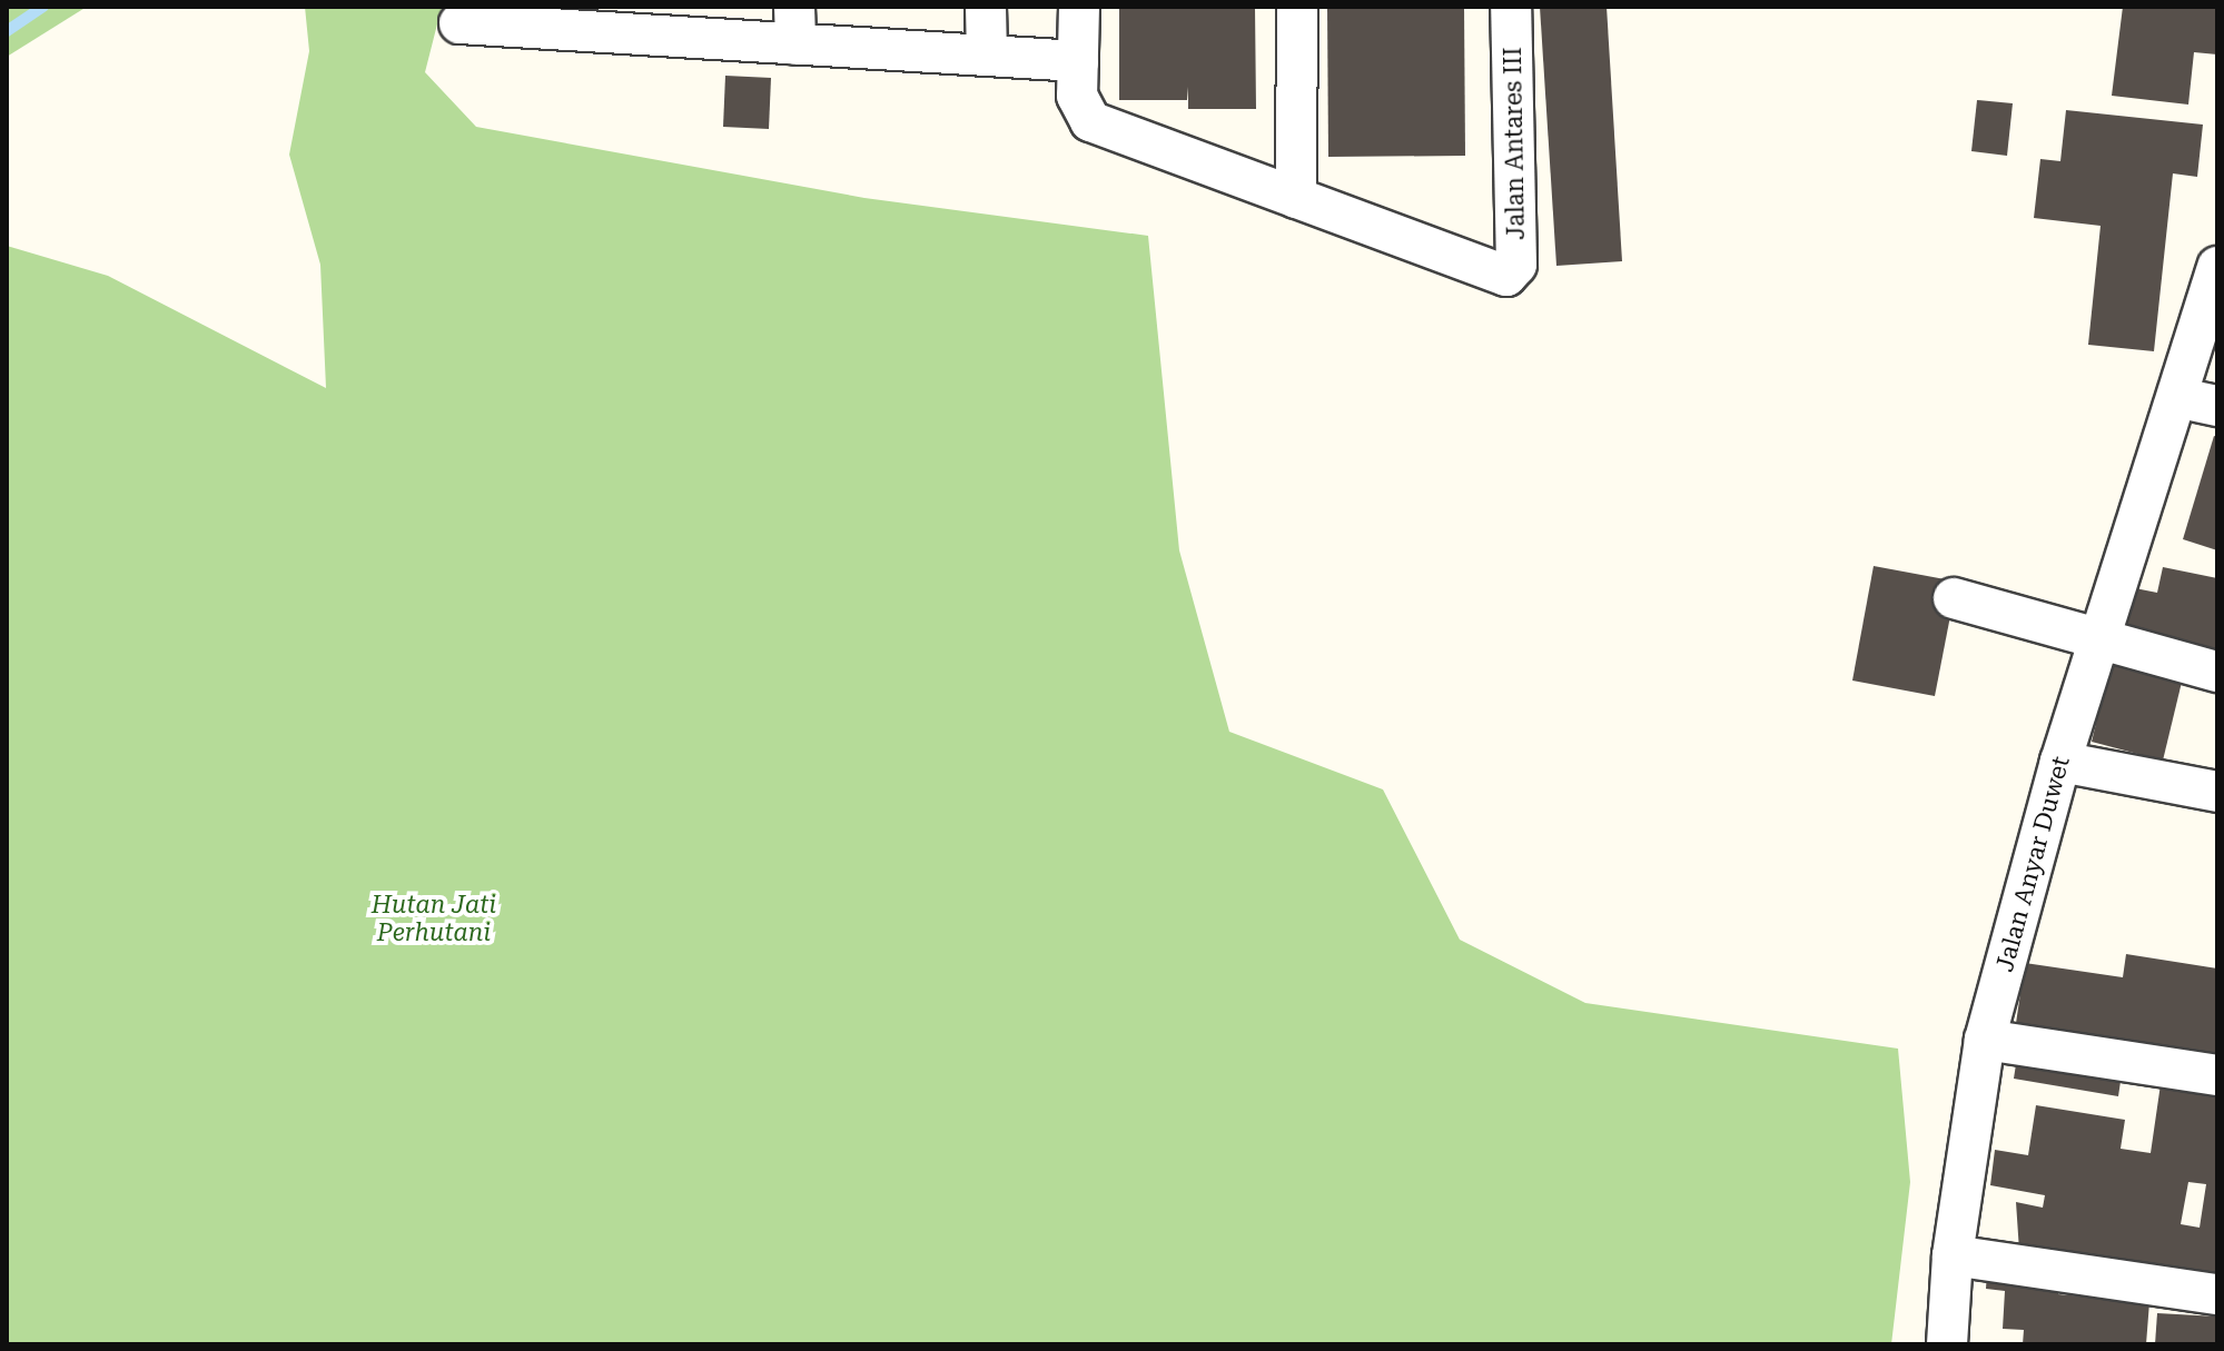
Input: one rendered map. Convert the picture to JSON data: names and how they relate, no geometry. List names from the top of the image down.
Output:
{
  "streets": {
    "street": ["Jalan Antares III", "Jalan Anyar Duwet"]
  },
  "parks": ["Hutan Jati Perhutani"]
}
